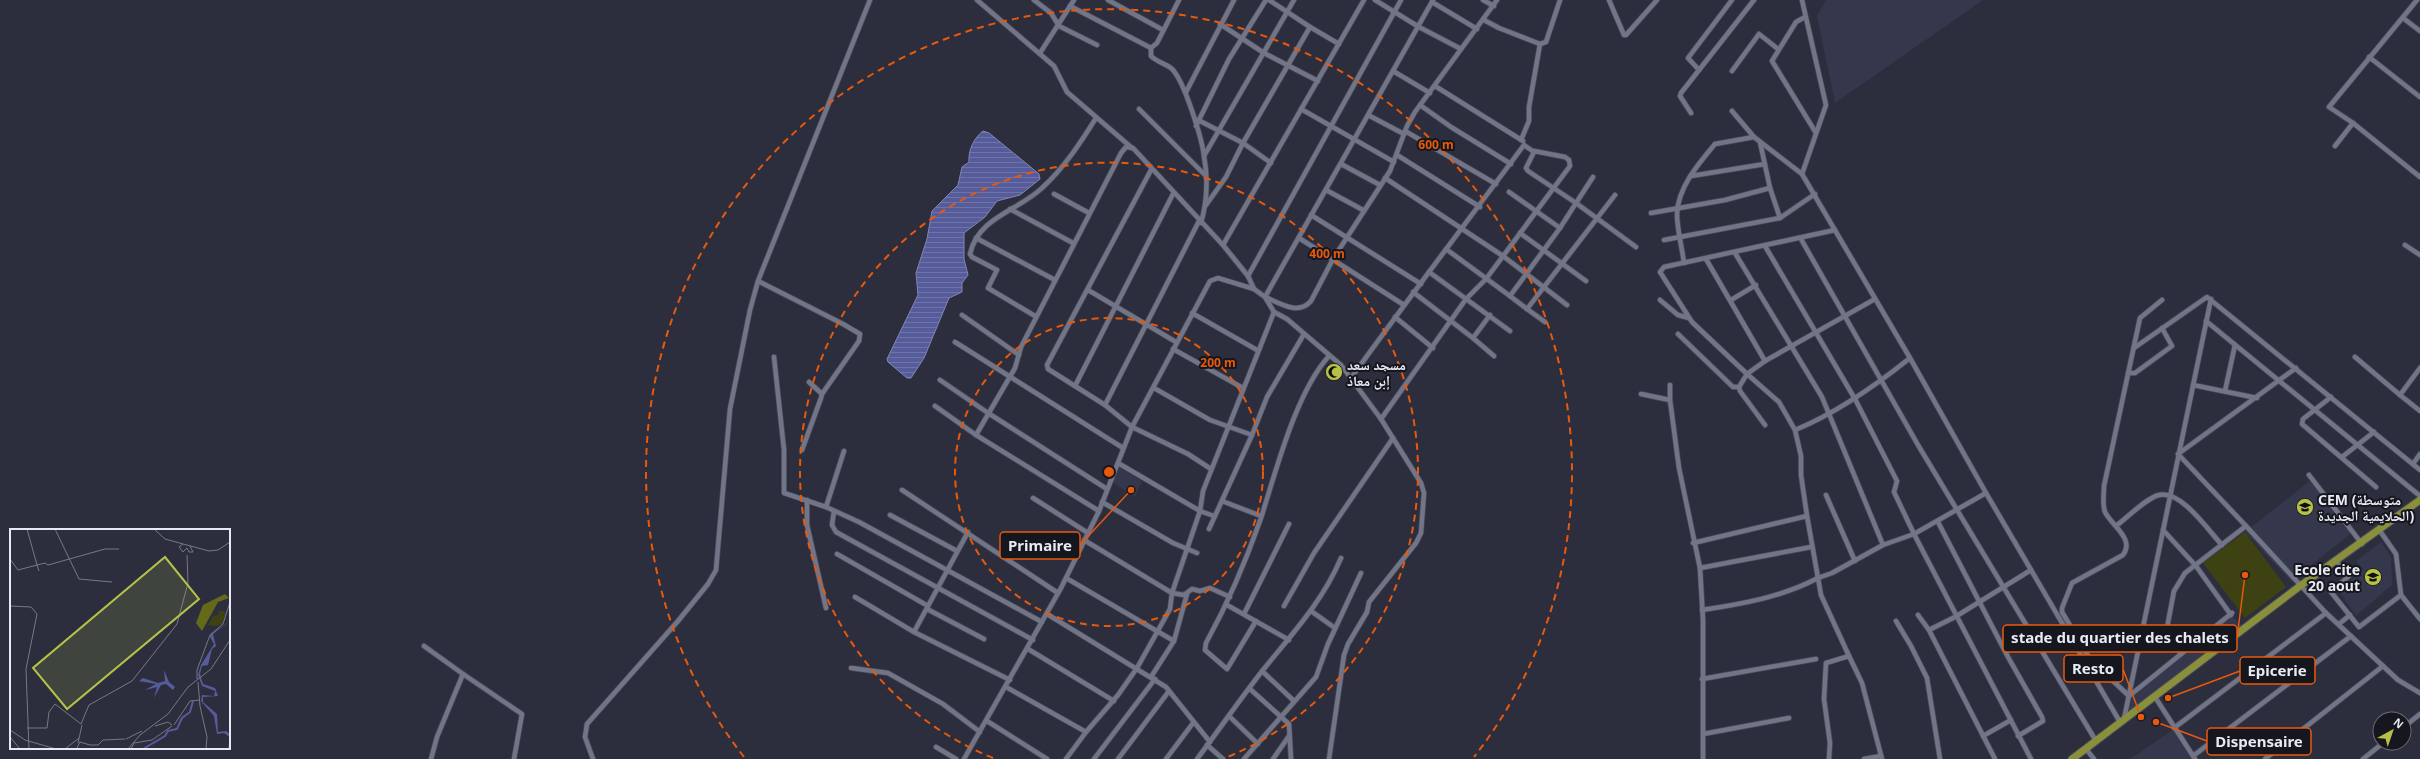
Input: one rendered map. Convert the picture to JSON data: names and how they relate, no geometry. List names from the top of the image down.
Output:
{
  "places": {
    "mosque": ["مسجد سعد إبن معاذ"],
    "other": [
      "Primaire",
      "stade du quartier des chalets",
      "Epicerie",
      "Resto",
      "Dispensaire"
    ],
    "school or university": ["CEM (متوسطة الحلايمية الجديدة)", "Ecole cite 20 aout"]
  },
  "north": "top right",
  "rings": ["600 m", "400 m", "200 m"]
}
